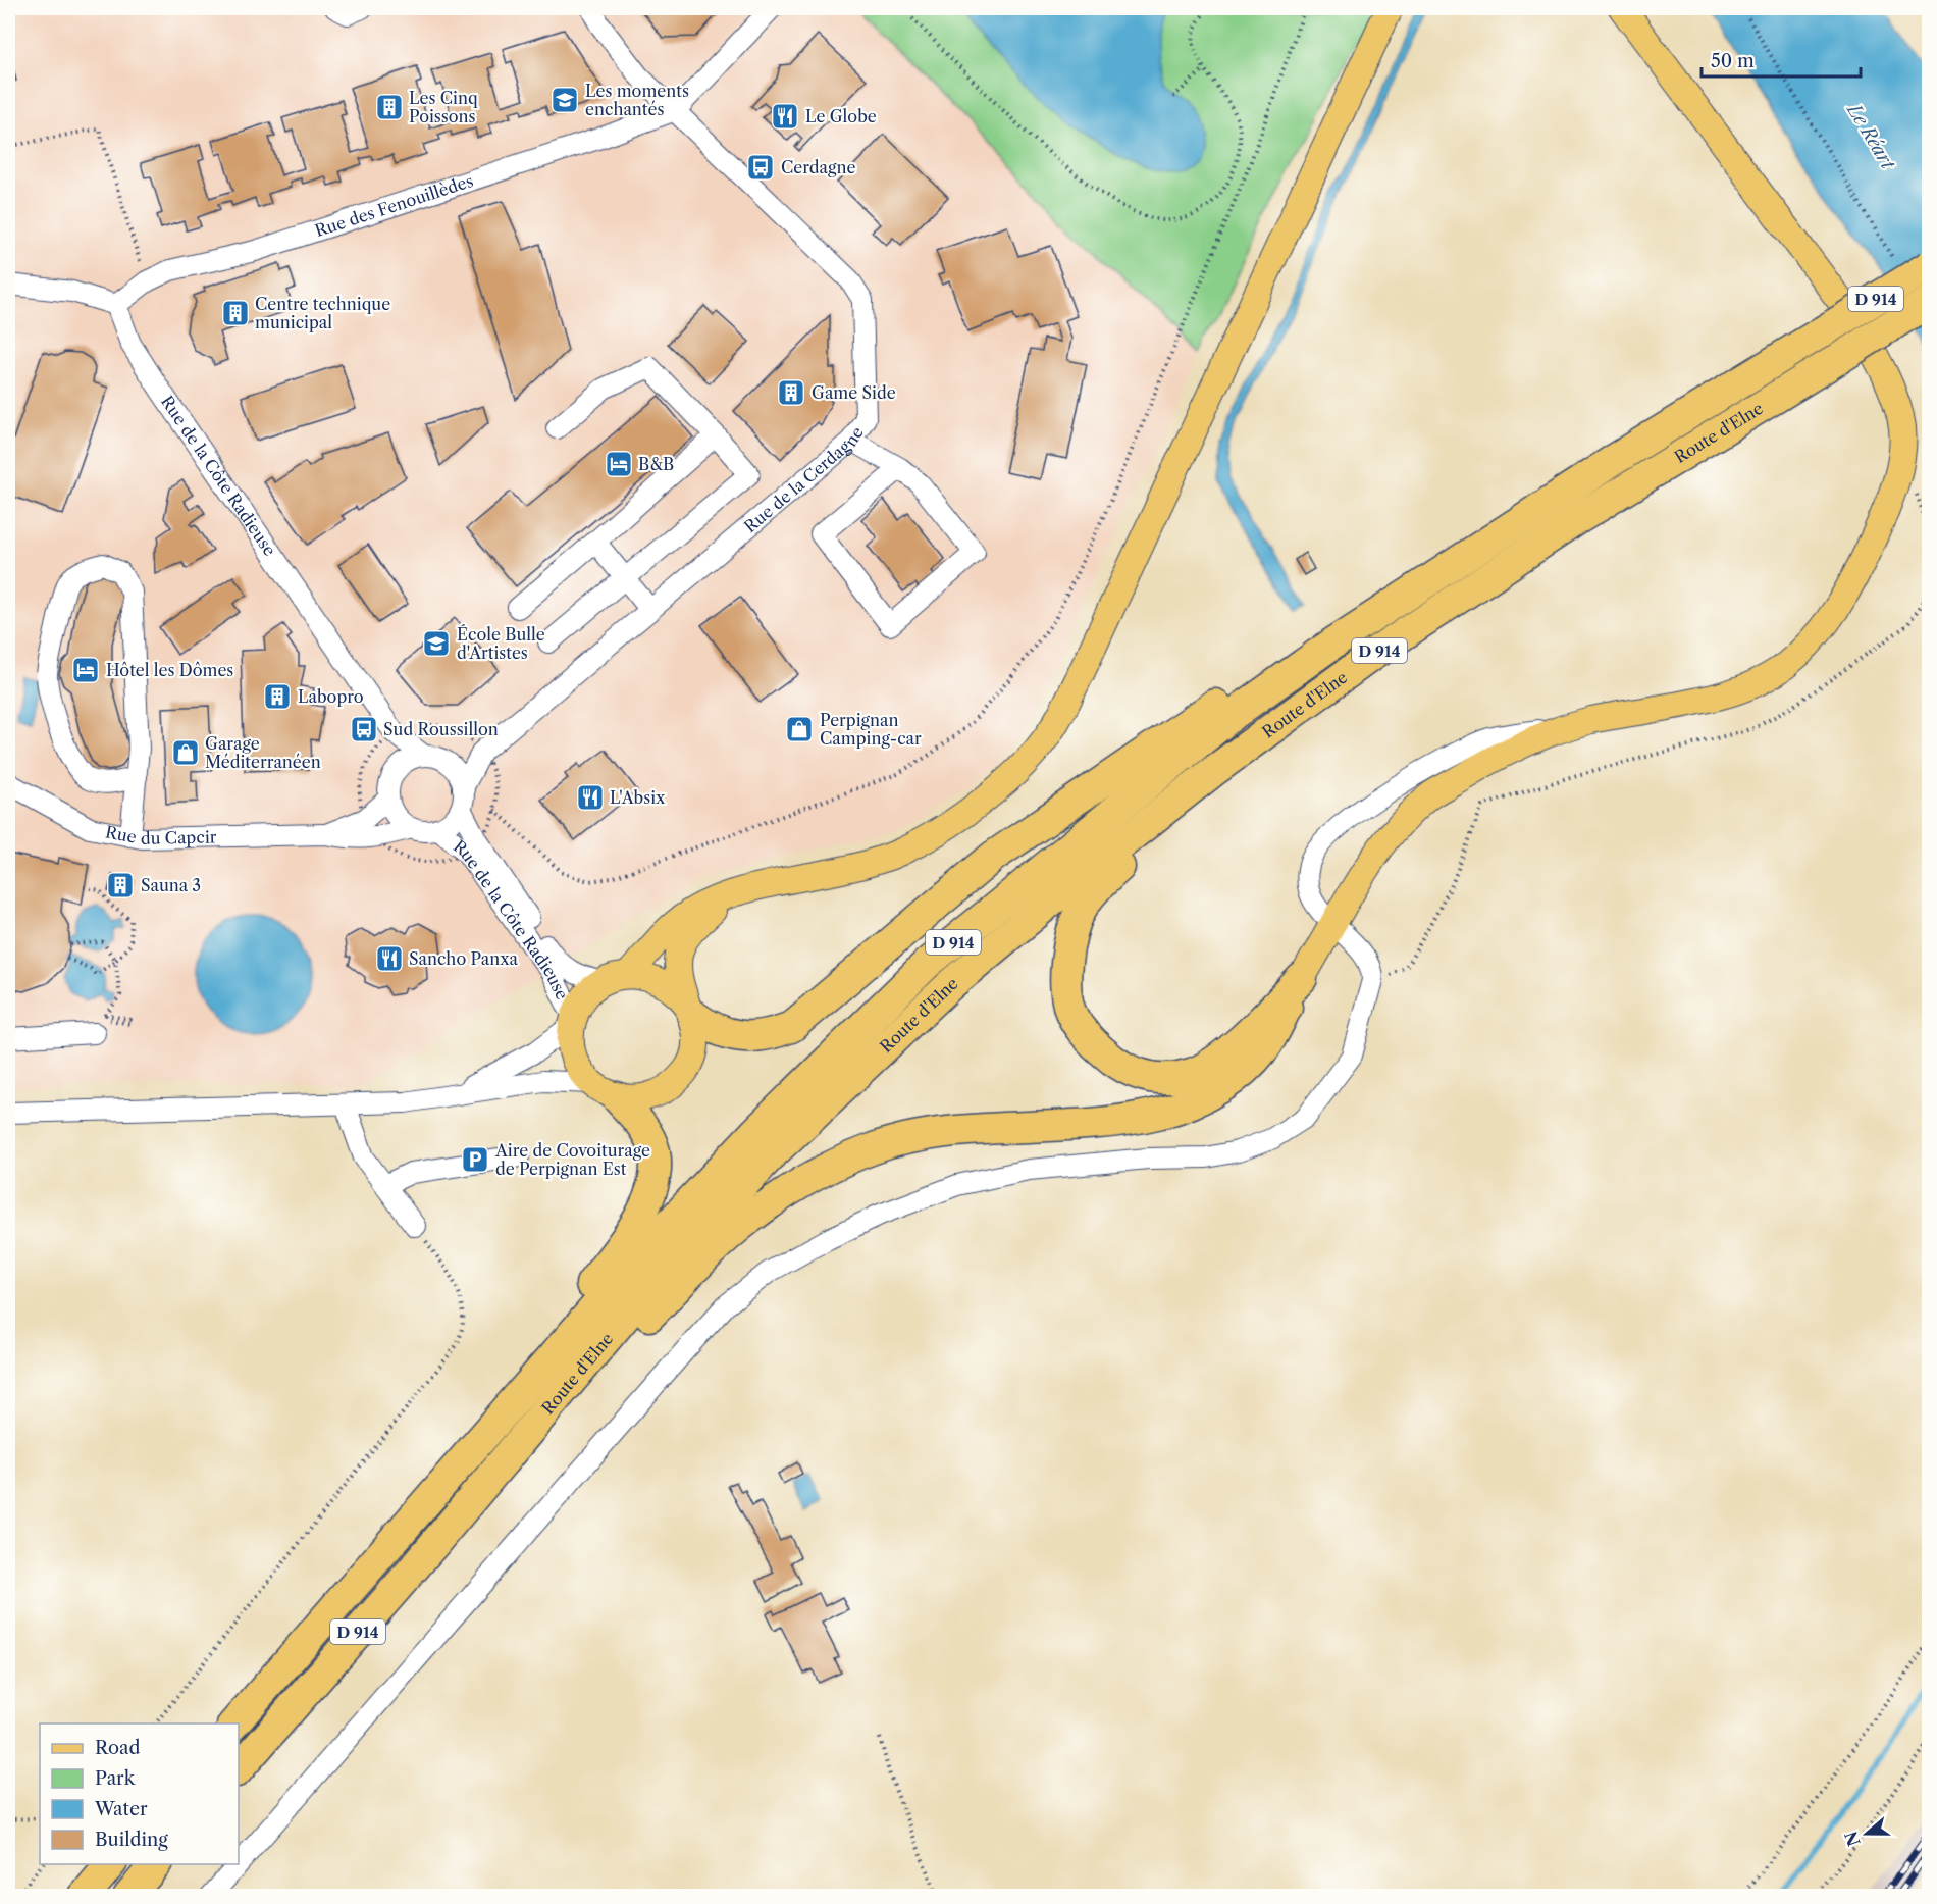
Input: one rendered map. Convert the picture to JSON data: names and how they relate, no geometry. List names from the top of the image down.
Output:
{
  "streets": {
    "highway": ["D 914", "Route d'Elne"],
    "street": [
      "Rue des Fenouillèdes",
      "Rue de la Côte Radieuse",
      "Rue de la Cerdagne",
      "Rue du Capcir"
    ]
  },
  "crossings": [
    ["Rue des Fenouillèdes", "Rue de la Côte Radieuse"],
    ["Rue des Fenouillèdes", "Rue de la Cerdagne"],
    ["D 914", "Route d'Elne"],
    ["Rue de la Côte Radieuse", "Rue de la Cerdagne"],
    ["Rue de la Côte Radieuse", "Rue du Capcir"],
    ["Rue de la Cerdagne", "Rue du Capcir"]
  ],
  "water": ["Le Réart"],
  "places": {
    "school or university": ["Les moments enchantés", "École Bulle d'Artistes"],
    "building": [
      "Les Cinq Poissons",
      "Centre technique municipal",
      "Game Side",
      "Labopro",
      "Sauna 3"
    ],
    "restaurant": ["Le Globe", "L'Absix", "Sancho Panxa"],
    "bus stop": ["Cerdagne", "Sud Roussillon"],
    "hotel": ["B&B", "Hôtel les Dômes"],
    "shop": ["Perpignan Camping-car", "Garage Méditerranéen"],
    "parking": ["Aire de Covoiturage de Perpignan Est"]
  },
  "legend": [
    "Road",
    "Park",
    "Water",
    "Building"
  ],
  "scale_bar": "50 m",
  "north": "left"
}
